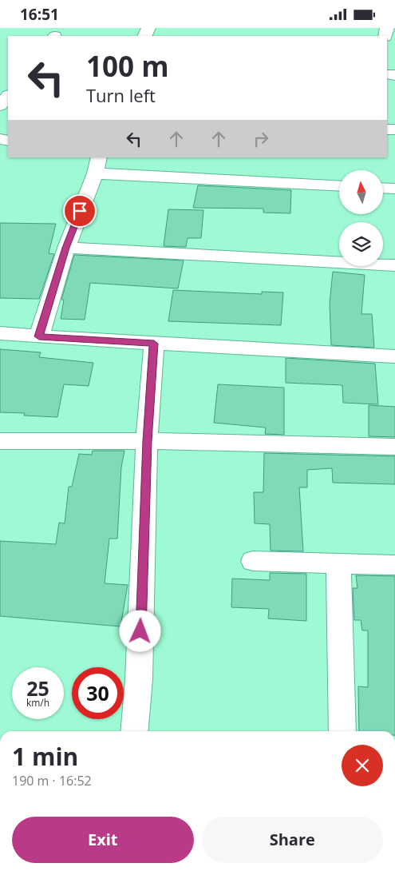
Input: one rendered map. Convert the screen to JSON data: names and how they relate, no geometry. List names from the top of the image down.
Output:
{
  "north": "top",
  "page": {
    "status": "16:51",
    "turn": ["100 m", "Turn left"],
    "speed": "25 km/h",
    "limit": "30",
    "heading": ["1 min", "190 m · 16:52"],
    "buttons": ["Exit", "Share"]
  }
}
